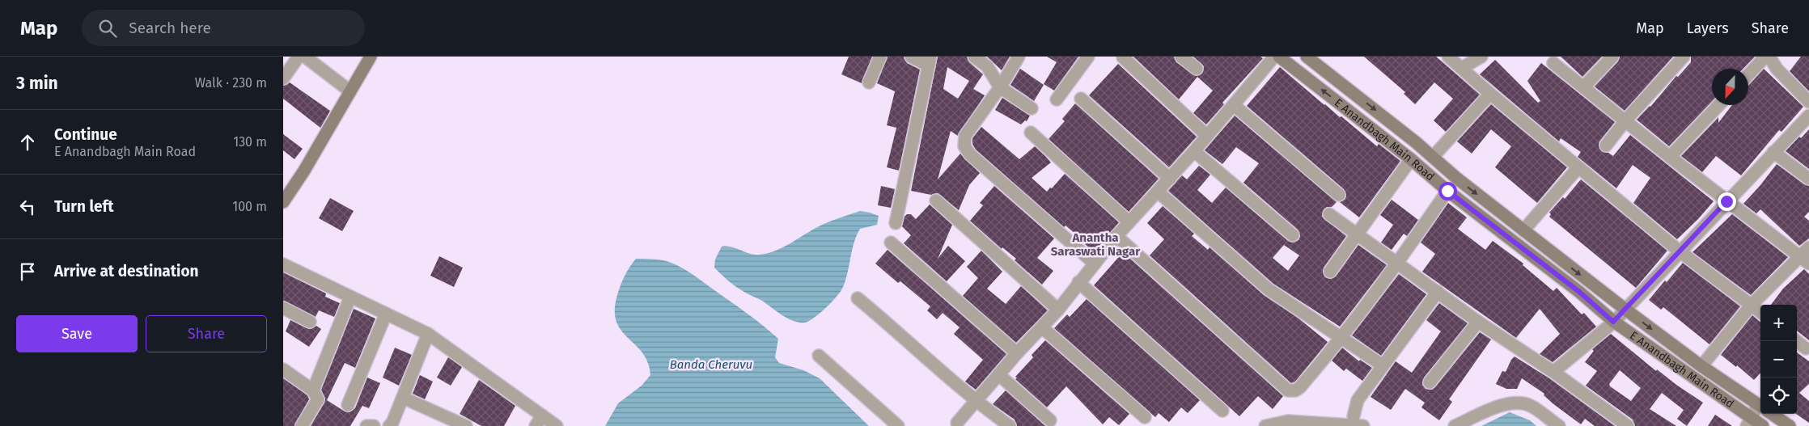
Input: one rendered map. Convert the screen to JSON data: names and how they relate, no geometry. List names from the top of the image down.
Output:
{
  "streets": {
    "street": ["E Anandbagh Main Road"]
  },
  "districts": ["Anantha Saraswati Nagar"],
  "water": ["Banda Cheruvu"],
  "north": "bottom",
  "page": {
    "header": "Map",
    "search": "Search here",
    "nav": ["Map", "Layers", "Share"],
    "heading": ["3 min", "Walk · 230 m"],
    "list": [
      ["Continue", "E Anandbagh Main Road", "130 m"],
      ["Turn left", "100 m"],
      "Arrive at destination"
    ],
    "buttons": ["Save", "Share"],
    "map_buttons": ["+", "−"]
  }
}
